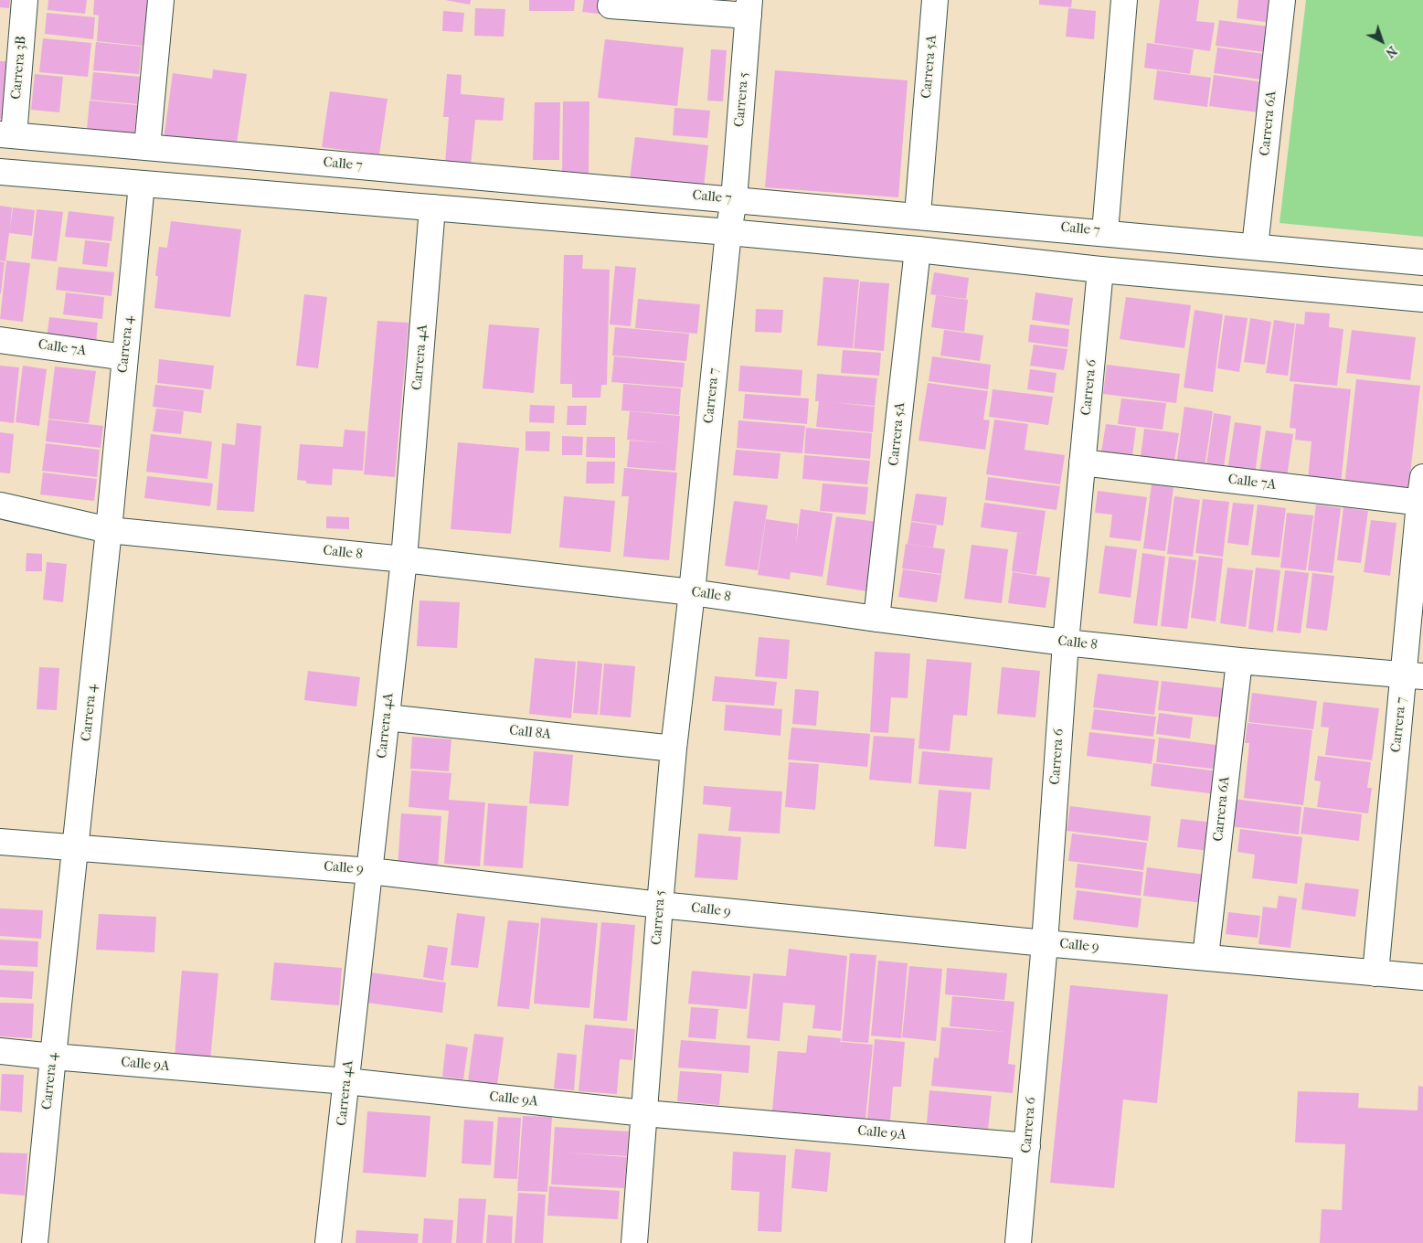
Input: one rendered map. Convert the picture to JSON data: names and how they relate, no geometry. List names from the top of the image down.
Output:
{
  "streets": {
    "street": [
      "Carrera 5A",
      "Carrera 3B",
      "Carrera 5",
      "Carrera 6A",
      "Calle 7",
      "Carrera 4",
      "Calle 7A",
      "Carrera 4A",
      "Carrera 6",
      "Carrera 7",
      "Calle 8",
      "Call 8A",
      "Calle 9",
      "Calle 9A"
    ]
  },
  "crossings": [
    ["Carrera 5A", "Calle 7"],
    ["Carrera 5A", "Calle 8"],
    ["Carrera 3B", "Calle 7"],
    ["Carrera 5", "Calle 7"],
    ["Carrera 5", "Carrera 7"],
    ["Carrera 5", "Calle 8"],
    ["Carrera 5", "Call 8A"],
    ["Carrera 5", "Calle 9"],
    ["Carrera 5", "Calle 9A"],
    ["Carrera 6A", "Calle 7"],
    ["Carrera 6A", "Calle 8"],
    ["Carrera 6A", "Calle 9"],
    ["Calle 7", "Carrera 7"],
    ["Carrera 4", "Calle 7A"],
    ["Carrera 4", "Calle 8"],
    ["Carrera 4", "Calle 9"],
    ["Carrera 4", "Calle 9A"],
    ["Calle 7A", "Carrera 6"],
    ["Calle 7A", "Carrera 7"],
    ["Carrera 4A", "Calle 8"],
    ["Carrera 4A", "Call 8A"],
    ["Carrera 4A", "Calle 9"],
    ["Carrera 4A", "Calle 9A"],
    ["Carrera 6", "Calle 8"],
    ["Carrera 6", "Calle 9"],
    ["Carrera 6", "Calle 9A"],
    ["Carrera 7", "Calle 8"],
    ["Carrera 7", "Calle 9"]
  ],
  "north": "bottom right"
}
